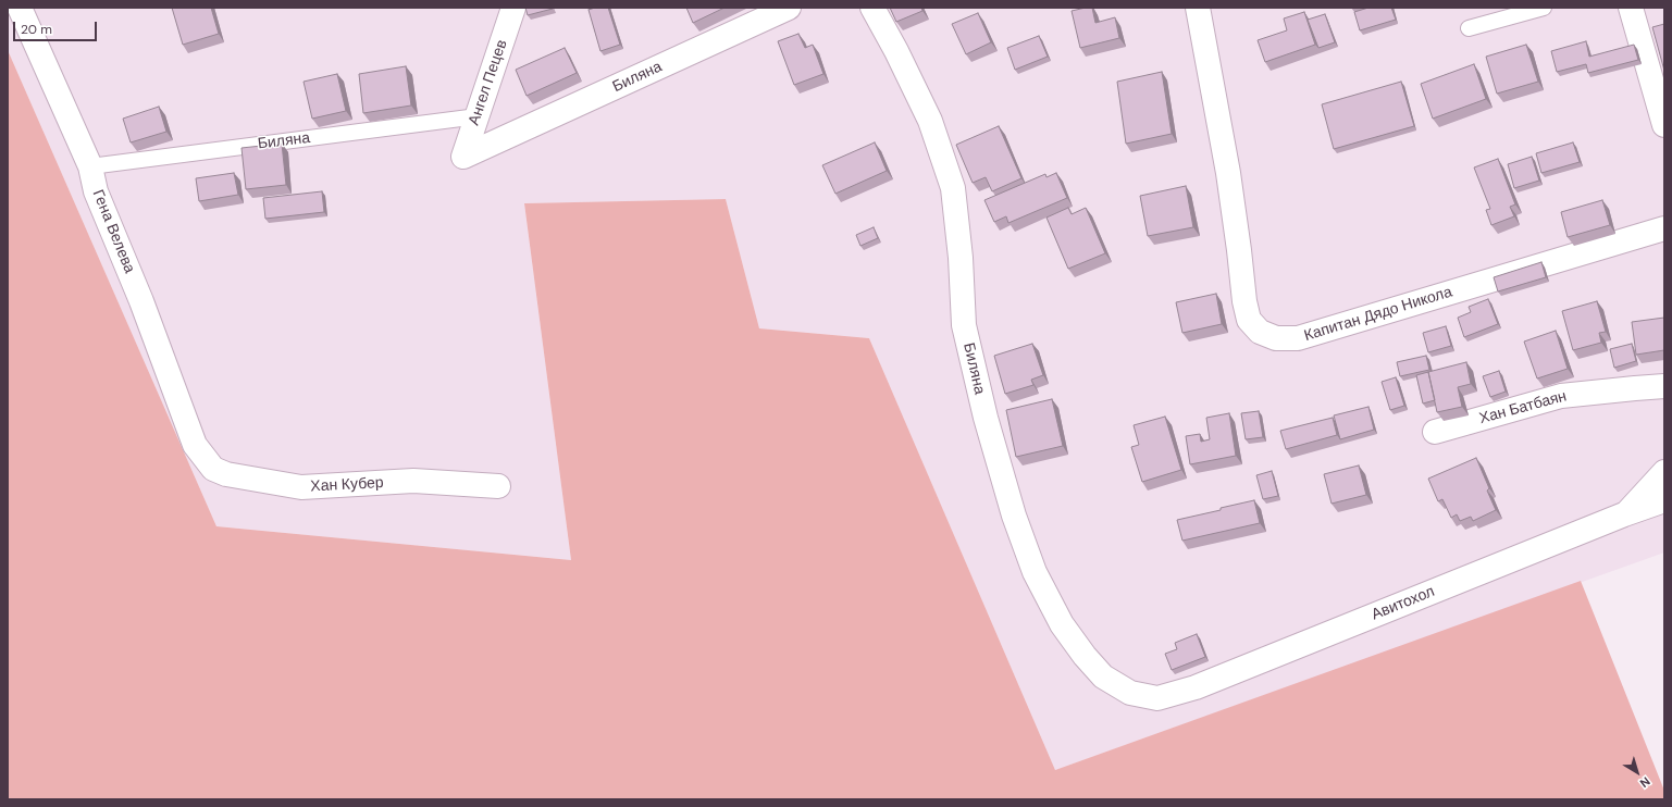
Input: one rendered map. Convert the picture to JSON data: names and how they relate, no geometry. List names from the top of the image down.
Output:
{
  "streets": {
    "street": [
      "Биляна",
      "Ангел Пецев",
      "Гена Велева",
      "Капитан Дядо Никола",
      "Хан Батбаян",
      "Хан Кубер",
      "Авитохол"
    ]
  },
  "crossings": [
    ["Биляна", "Ангел Пецев"],
    ["Биляна", "Гена Велева"],
    ["Биляна", "Авитохол"],
    ["Гена Велева", "Хан Кубер"]
  ],
  "scale_bar": "20 m",
  "north": "bottom right"
}
